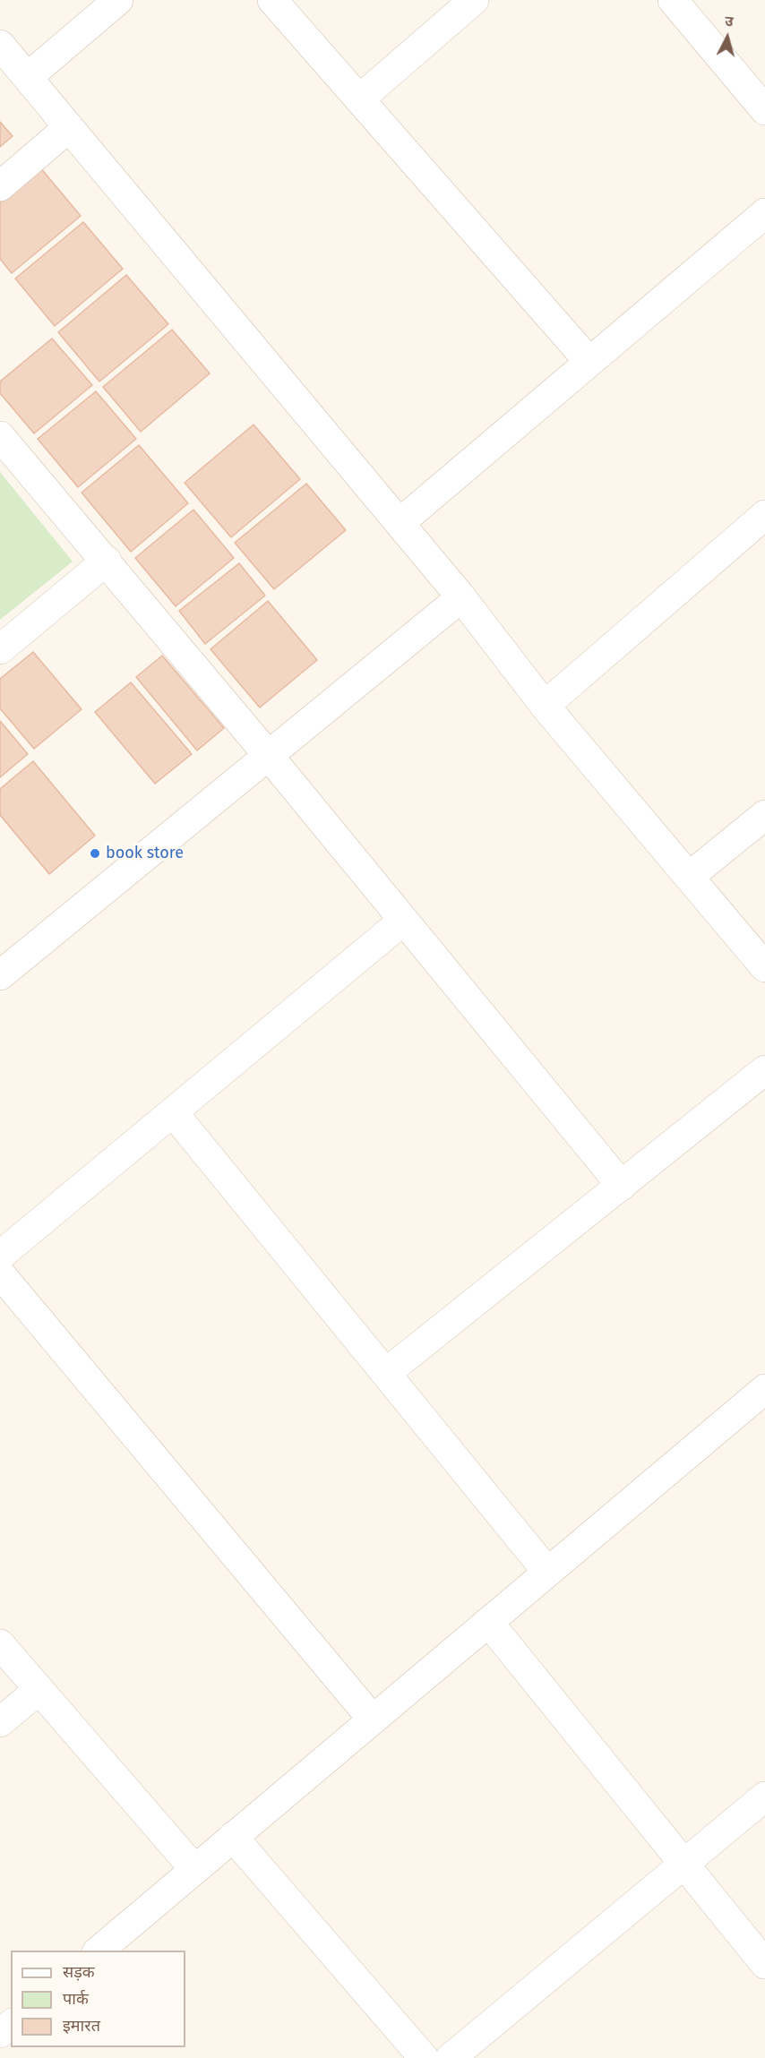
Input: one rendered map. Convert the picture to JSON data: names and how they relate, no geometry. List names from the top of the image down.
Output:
{
  "places": ["book store"],
  "legend": ["सड़क", "पार्क", "इमारत"],
  "north": "top"
}
